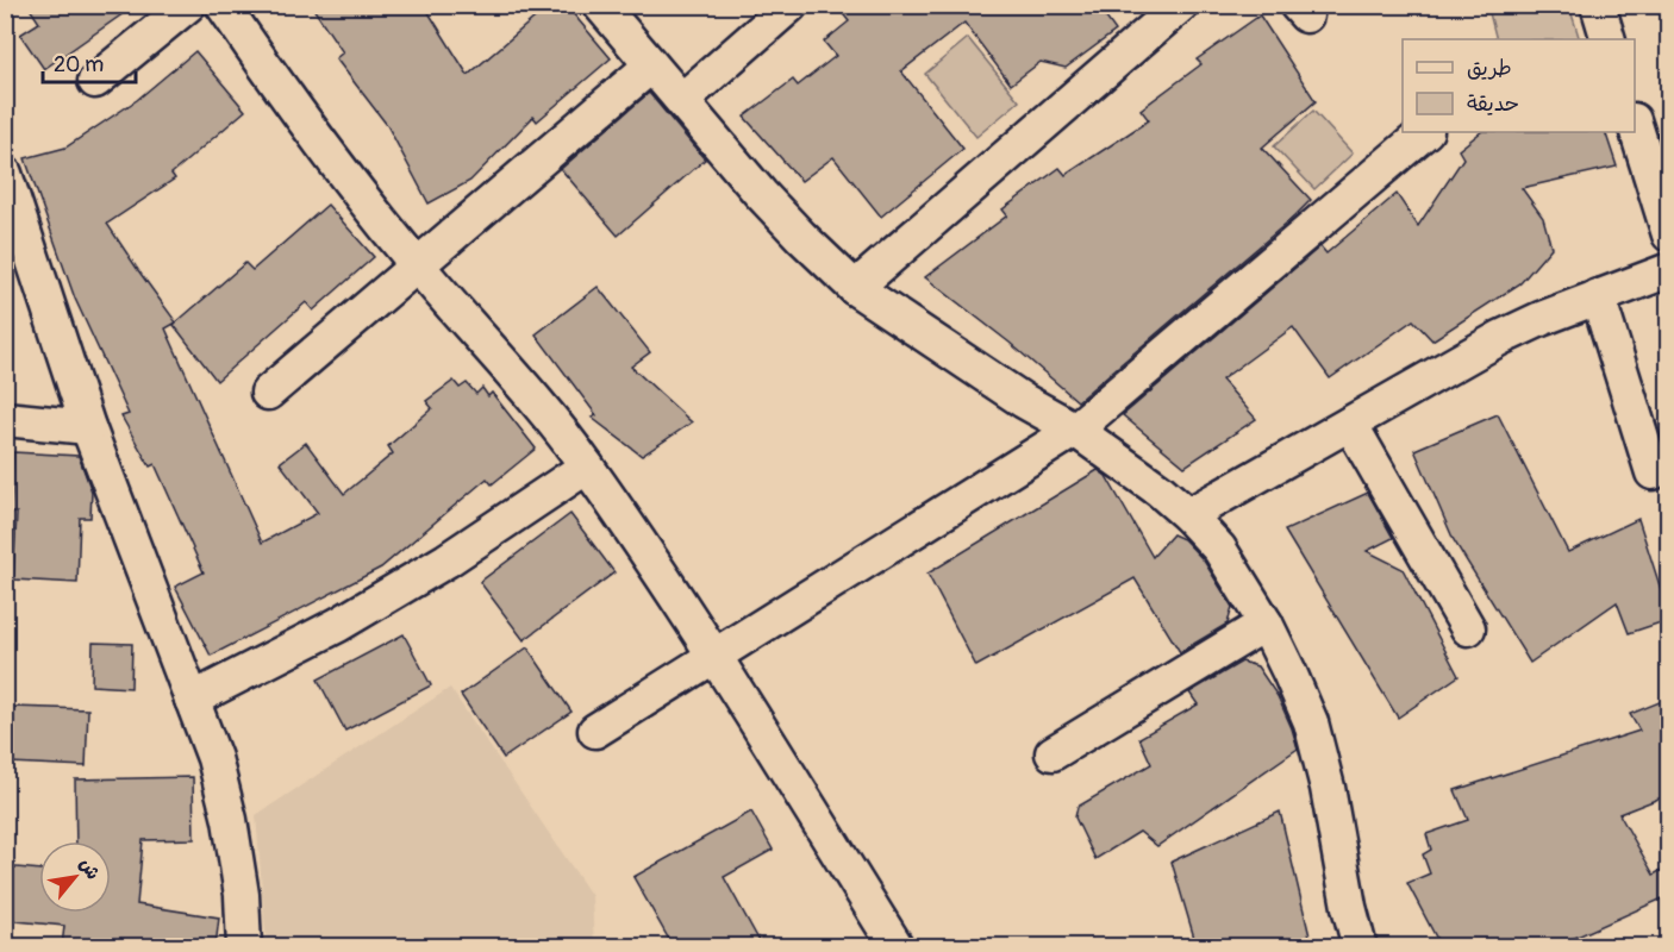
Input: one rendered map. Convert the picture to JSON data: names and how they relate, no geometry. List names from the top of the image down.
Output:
{
  "legend": ["طريق", "حديقة"],
  "scale_bar": "20 m",
  "north": "top right"
}
